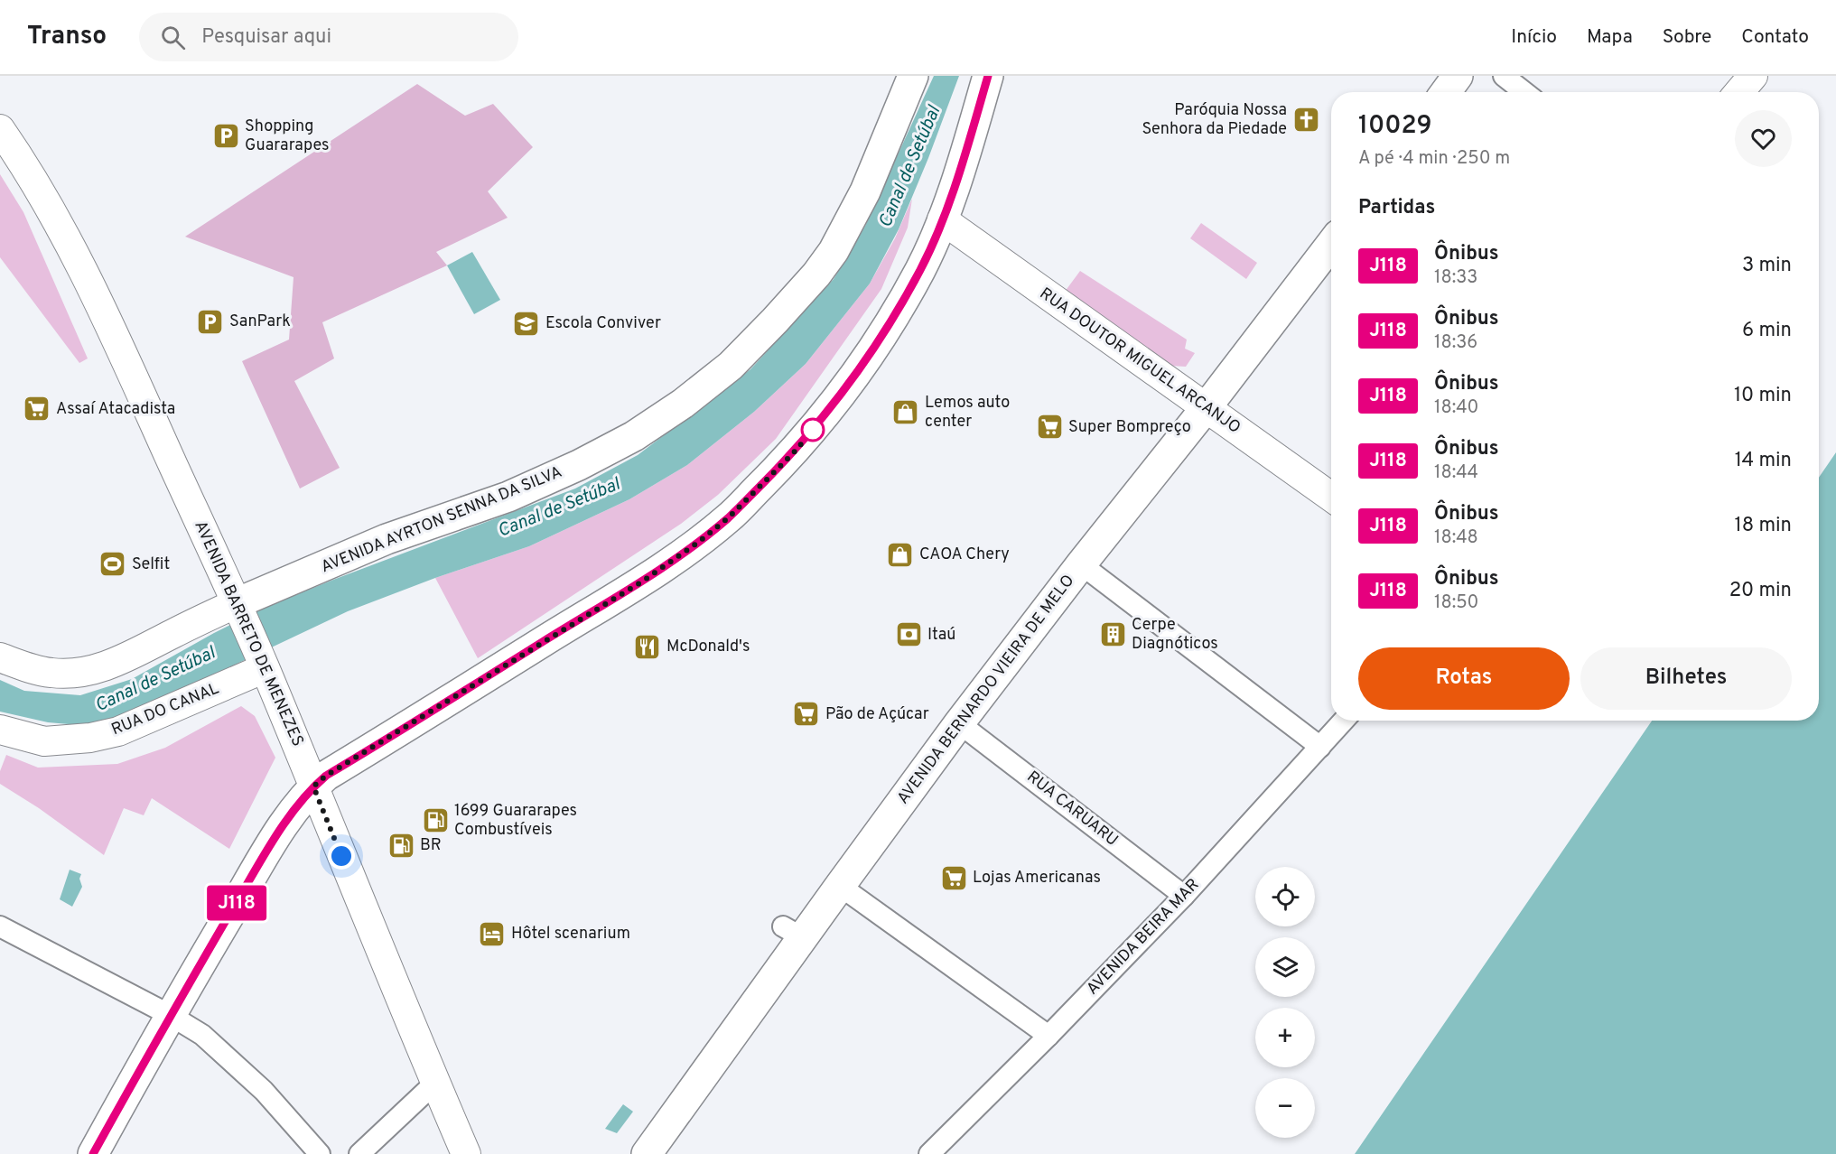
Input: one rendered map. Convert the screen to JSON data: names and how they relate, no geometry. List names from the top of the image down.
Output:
{
  "streets": {
    "main road": [
      "RUA DOUTOR MIGUEL ARCANJO",
      "AVENIDA AYRTON SENNA DA SILVA",
      "AVENIDA BARRETO DE MENEZES",
      "AVENIDA BERNARDO VIEIRA DE MELO",
      "RUA DO CANAL"
    ],
    "street": ["RUA CARUARU", "AVENIDA BEIRA MAR"]
  },
  "crossings": [
    ["RUA DOUTOR MIGUEL ARCANJO", "AVENIDA BERNARDO VIEIRA DE MELO"],
    ["AVENIDA AYRTON SENNA DA SILVA", "AVENIDA BARRETO DE MENEZES"],
    ["AVENIDA BARRETO DE MENEZES", "RUA DO CANAL"],
    ["AVENIDA BERNARDO VIEIRA DE MELO", "RUA CARUARU"],
    ["RUA CARUARU", "AVENIDA BEIRA MAR"]
  ],
  "water": ["Canal de Setúbal"],
  "places": {
    "church": ["Paróquia Nossa Senhora da Piedade"],
    "parking": ["Shopping Guararapes", "SanPark"],
    "school or university": ["Escola Conviver"],
    "supermarket": [
      "Assaí Atacadista",
      "Super Bompreço",
      "Pão de Açúcar",
      "Lojas Americanas"
    ],
    "shop": ["Lemos auto center", "CAOA Chery"],
    "sports": ["Selfit"],
    "building": ["Cerpe Diagnóticos"],
    "bank": ["Itaú"],
    "restaurant": ["McDonald's"],
    "fuel station": ["1699 Guararapes Combustíveis", "BR"],
    "hotel": ["Hôtel scenarium"]
  },
  "lines": ["bus line J118"],
  "page": {
    "header": "Transo",
    "search": "Pesquisar aqui",
    "nav": [
      "Início",
      "Mapa",
      "Sobre",
      "Contato"
    ],
    "on_map": "J118",
    "heading": [
      ["10029", "A pé · 4 min · 250 m"],
      "Partidas"
    ],
    "list": [
      {
        "mark": "J118",
        "name": "Ônibus",
        "note": "18:33",
        "value": "3 min"
      },
      {
        "mark": "J118",
        "name": "Ônibus",
        "note": "18:36",
        "value": "6 min"
      },
      {
        "mark": "J118",
        "name": "Ônibus",
        "note": "18:40",
        "value": "10 min"
      },
      {
        "mark": "J118",
        "name": "Ônibus",
        "note": "18:44",
        "value": "14 min"
      },
      {
        "mark": "J118",
        "name": "Ônibus",
        "note": "18:48",
        "value": "18 min"
      },
      {
        "mark": "J118",
        "name": "Ônibus",
        "note": "18:50",
        "value": "20 min"
      }
    ],
    "buttons": ["Rotas", "Bilhetes"],
    "map_buttons": ["+", "−"]
  }
}
